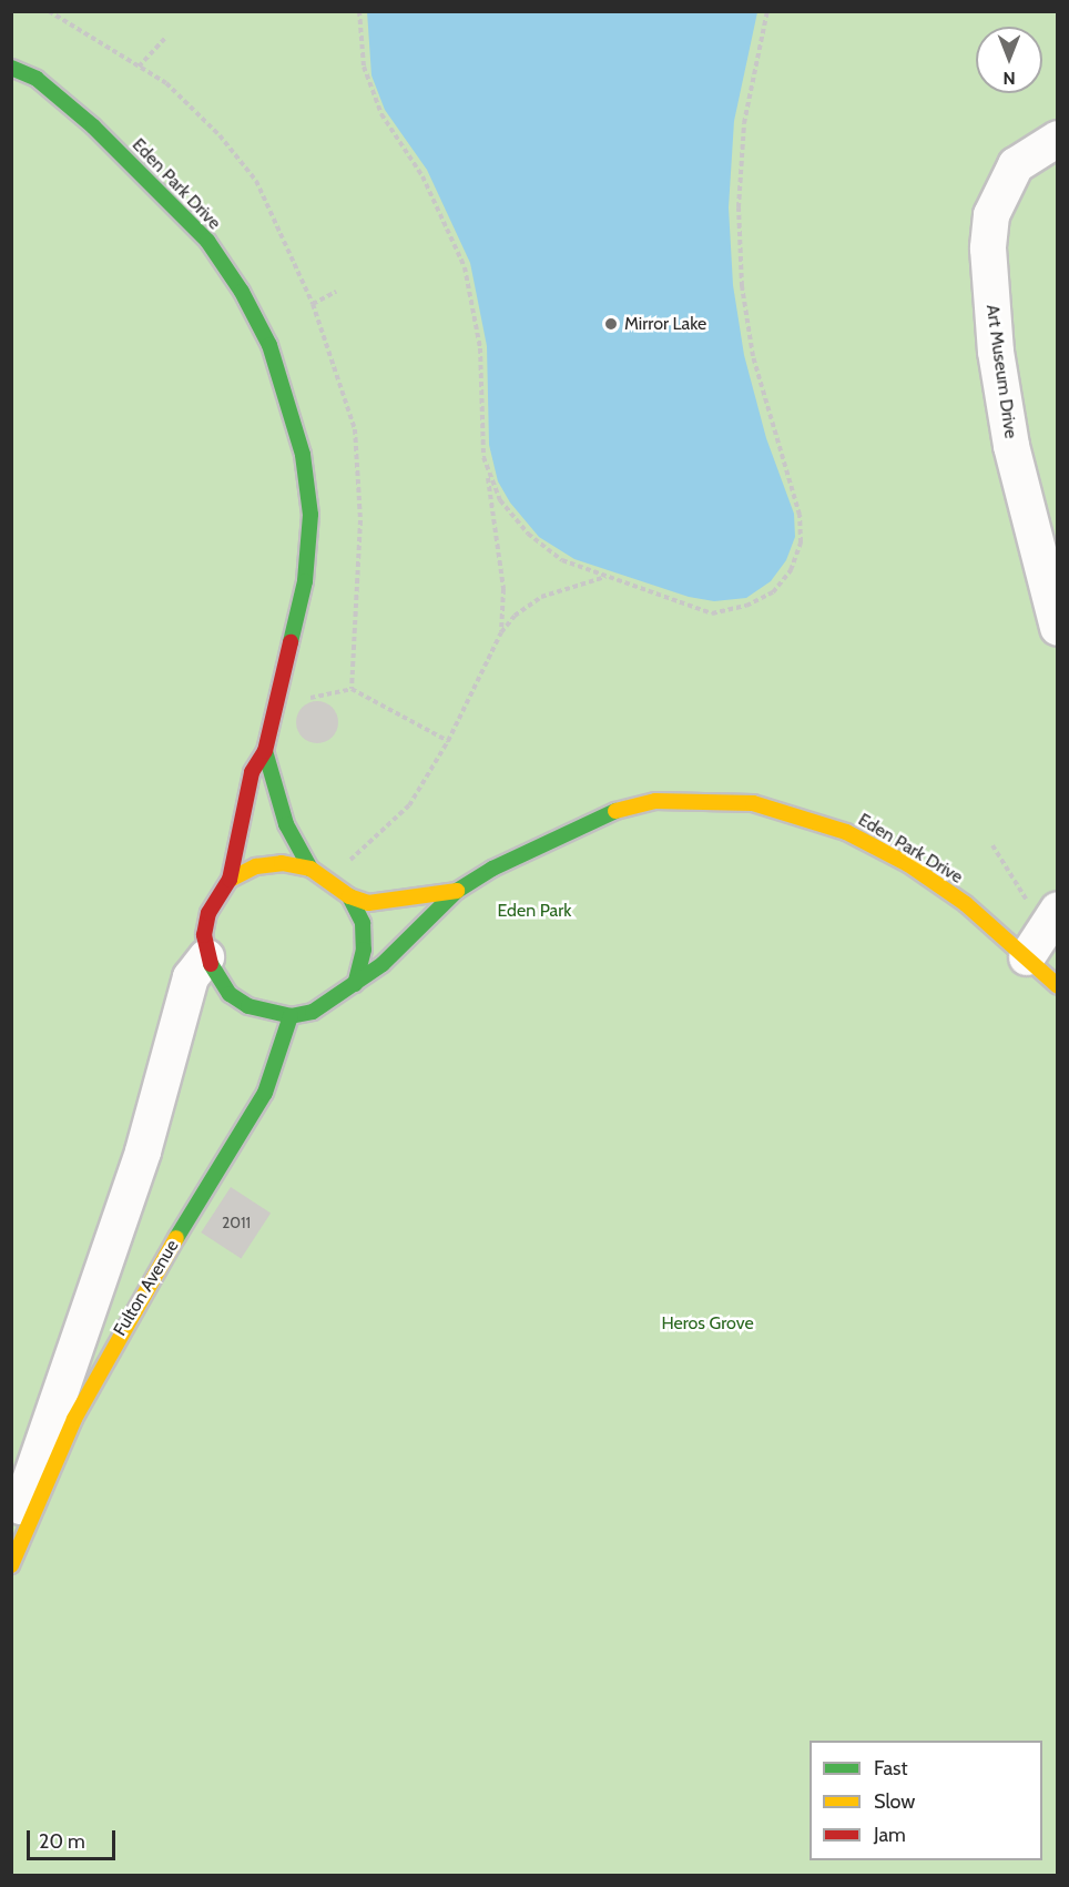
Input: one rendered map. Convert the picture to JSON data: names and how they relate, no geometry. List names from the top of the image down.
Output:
{
  "streets": {
    "street": ["Eden Park Drive", "Art Museum Drive", "Fulton Avenue"]
  },
  "crossings": [
    ["Eden Park Drive", "Fulton Avenue"]
  ],
  "parks": ["Eden Park", "Heros Grove"],
  "places": ["Mirror Lake"],
  "house_numbers": ["2011"],
  "legend": ["Fast", "Slow", "Jam"],
  "scale_bar": "20 m",
  "north": "bottom"
}
